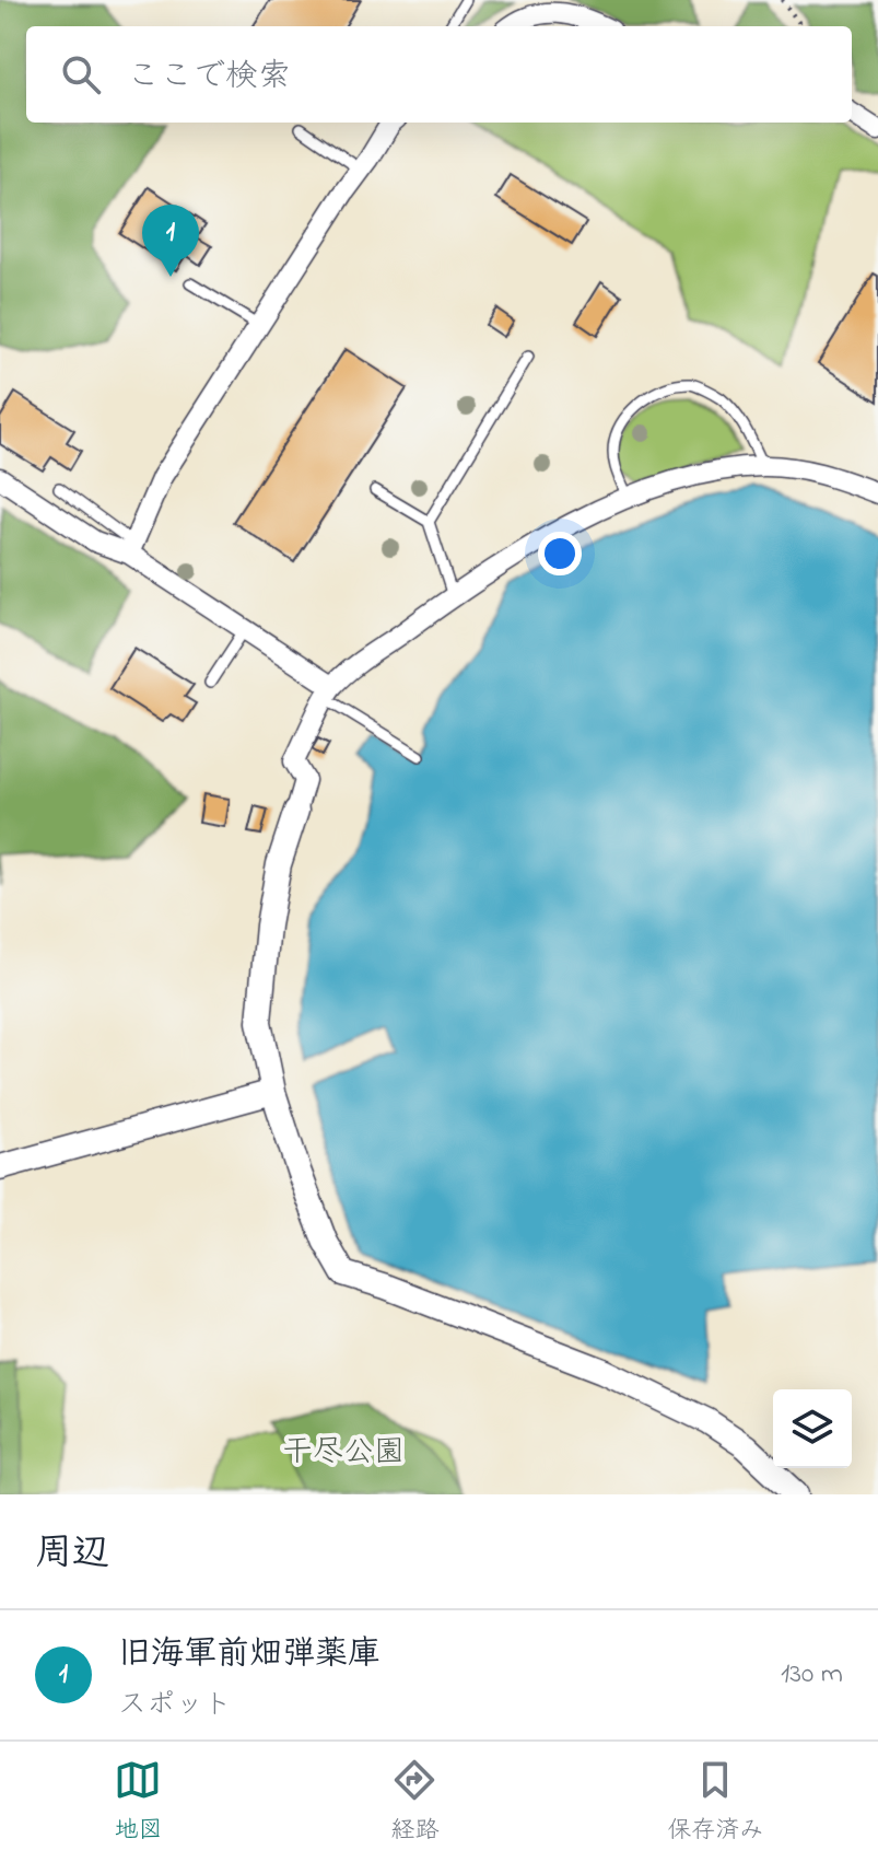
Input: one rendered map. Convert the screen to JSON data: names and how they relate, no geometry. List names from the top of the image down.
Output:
{
  "parks": ["干尽公園"],
  "page": {
    "search": "ここで検索",
    "pins": "1",
    "heading": "周辺",
    "list": [
      {
        "mark": "1",
        "name": "旧海軍前畑弾薬庫",
        "note": "スポット",
        "value": "130 m"
      }
    ],
    "nav": ["地図", "経路", "保存済み"]
  }
}
